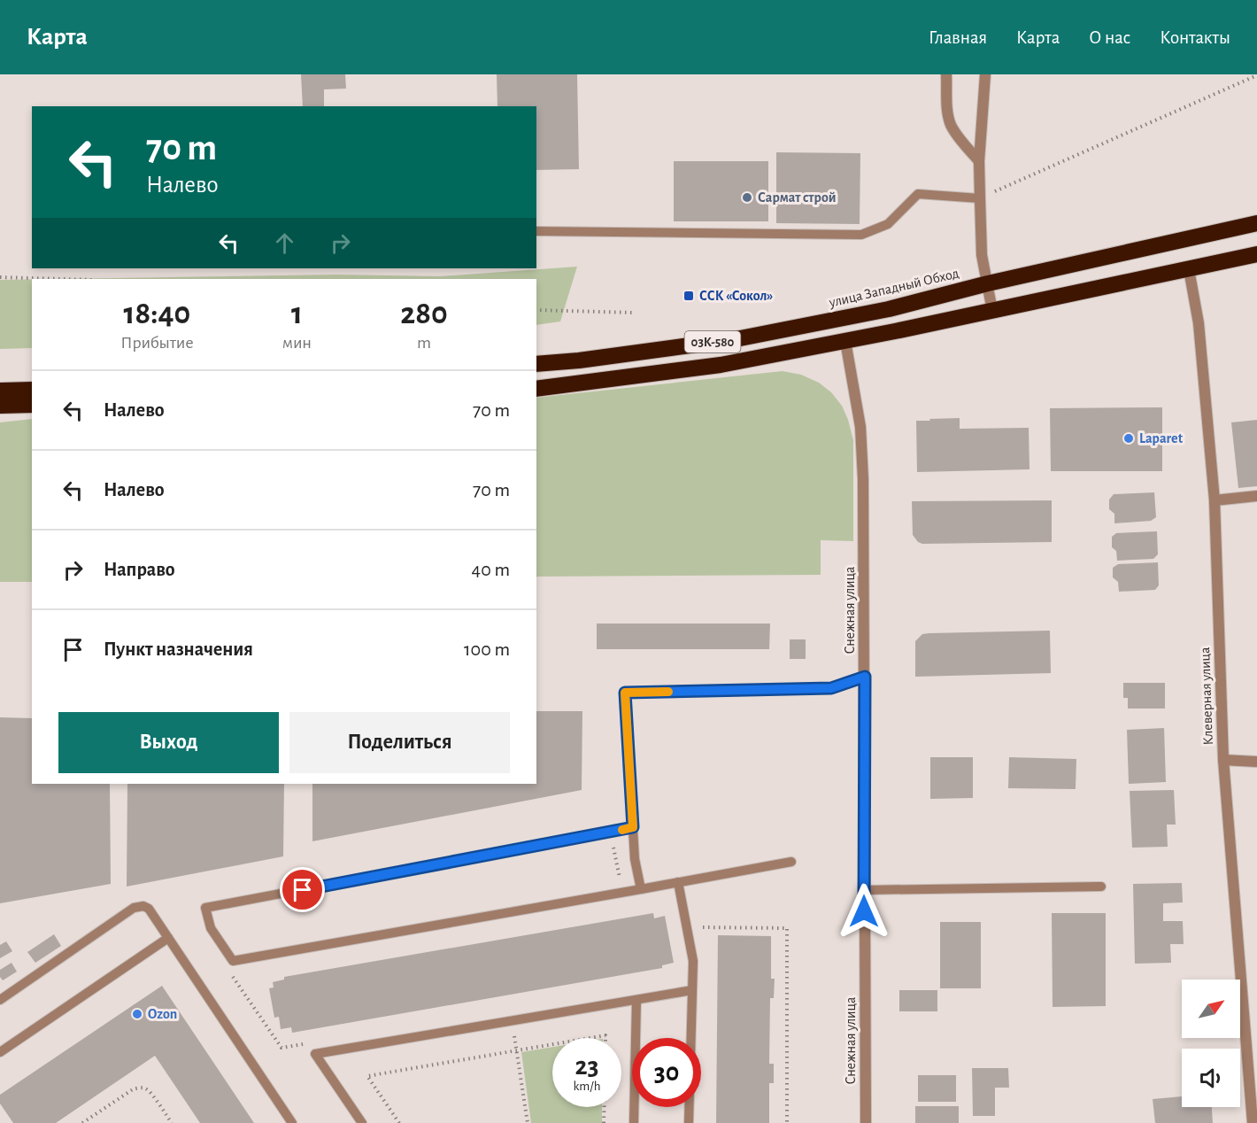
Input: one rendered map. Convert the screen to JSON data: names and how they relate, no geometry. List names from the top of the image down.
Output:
{
  "streets": {
    "highway": ["улица Западный Обход", "03К-580"],
    "street": ["Снежная улица", "Клеверная улица"]
  },
  "crossings": [
    ["03К-580", "Снежная улица"],
    ["03К-580", "Клеверная улица"]
  ],
  "places": {
    "other": ["Сармат строй", "Laparet", "Ozon"],
    "transit": ["ССК «Сокол»"]
  },
  "north": "top right",
  "page": {
    "header": "Карта",
    "nav": [
      "Главная",
      "Карта",
      "О нас",
      "Контакты"
    ],
    "turn": ["70 m", "Налево"],
    "eta": [
      "18:40",
      "Прибытие",
      "1",
      "мин",
      "280",
      "m"
    ],
    "list": [
      {
        "name": "Налево",
        "value": "70 m"
      },
      {
        "name": "Налево",
        "value": "70 m"
      },
      {
        "name": "Направо",
        "value": "40 m"
      },
      {
        "name": "Пункт назначения",
        "value": "100 m"
      }
    ],
    "buttons": ["Выход", "Поделиться"],
    "speed": "23 km/h",
    "limit": "30"
  }
}
